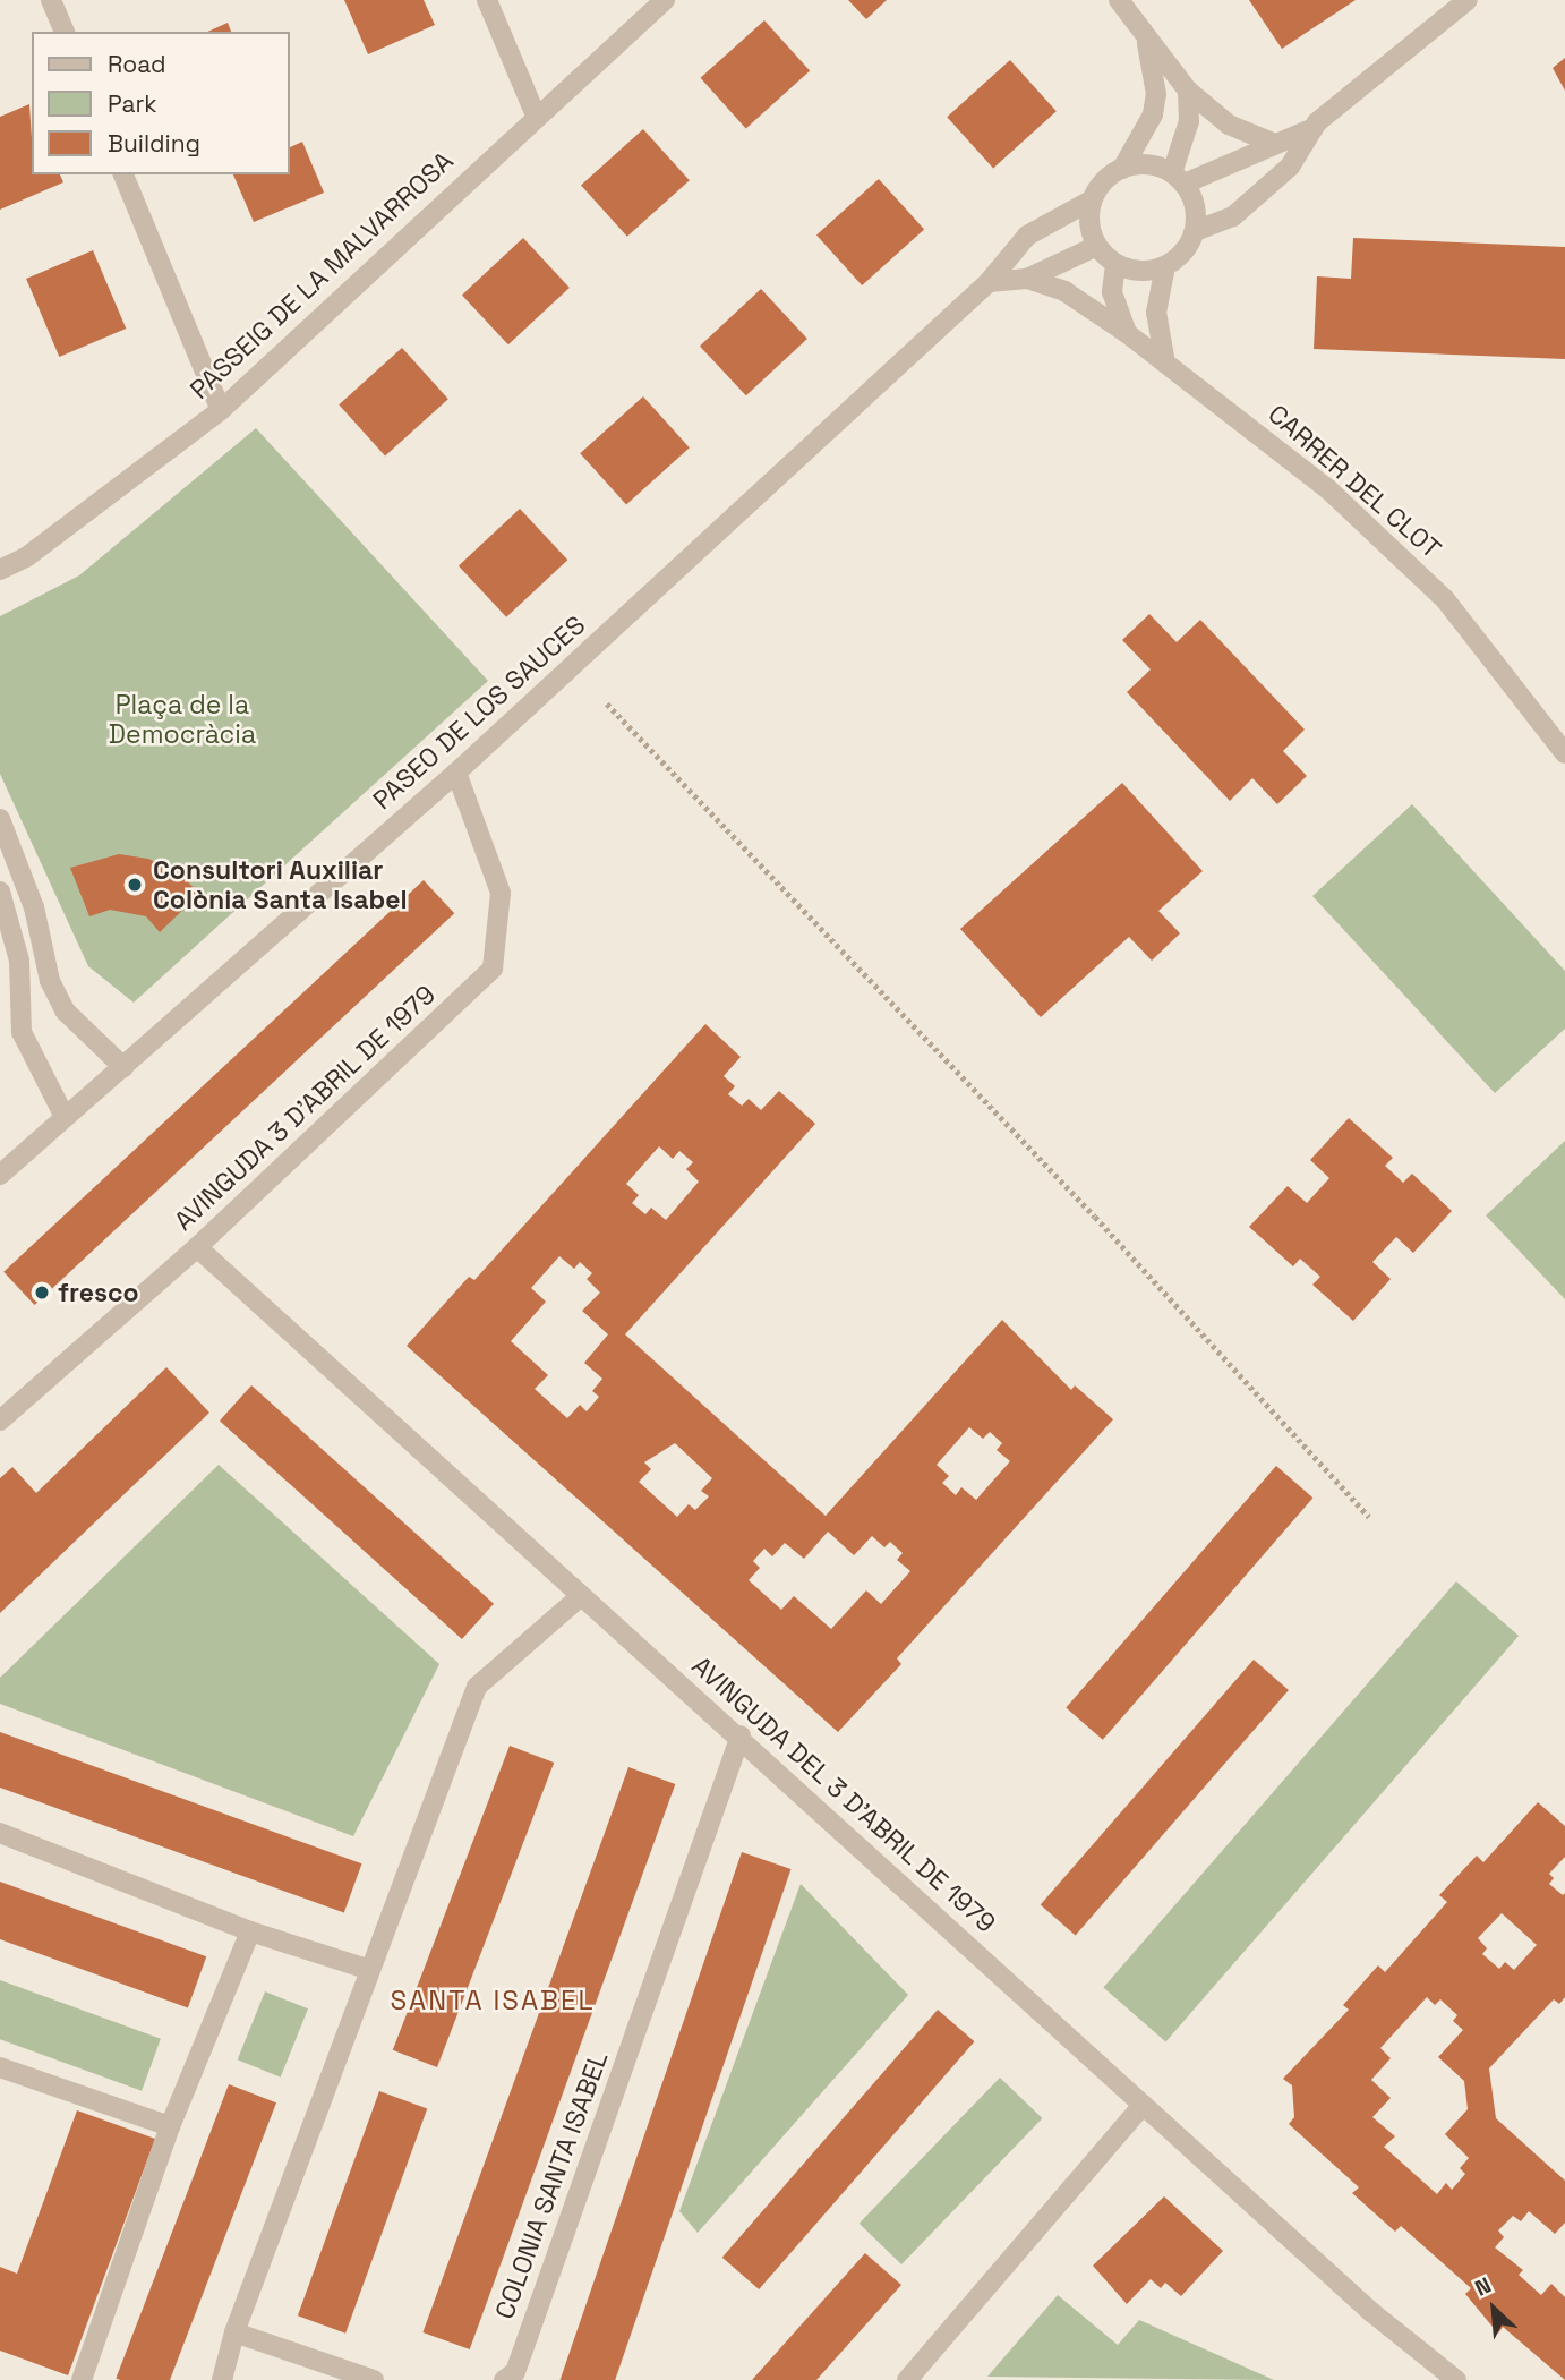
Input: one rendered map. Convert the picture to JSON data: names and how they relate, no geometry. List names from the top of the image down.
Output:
{
  "streets": {
    "street": [
      "PASSEIG DE LA MALVARROSA",
      "CARRER DEL CLOT",
      "PASEO DE LOS SAUCES",
      "AVINGUDA 3 D'ABRIL DE 1979",
      "AVINGUDA DEL 3 D'ABRIL DE 1979",
      "COLONIA SANTA ISABEL"
    ]
  },
  "crossings": [
    ["PASEO DE LOS SAUCES", "AVINGUDA 3 D'ABRIL DE 1979"],
    ["AVINGUDA 3 D'ABRIL DE 1979", "AVINGUDA DEL 3 D'ABRIL DE 1979"],
    ["AVINGUDA DEL 3 D'ABRIL DE 1979", "COLONIA SANTA ISABEL"]
  ],
  "districts": ["SANTA ISABEL"],
  "parks": ["Plaça de la Democràcia"],
  "places": ["Consultori Auxiliar Colònia Santa Isabel", "fresco"],
  "legend": ["Road", "Park", "Building"],
  "north": "top left"
}
